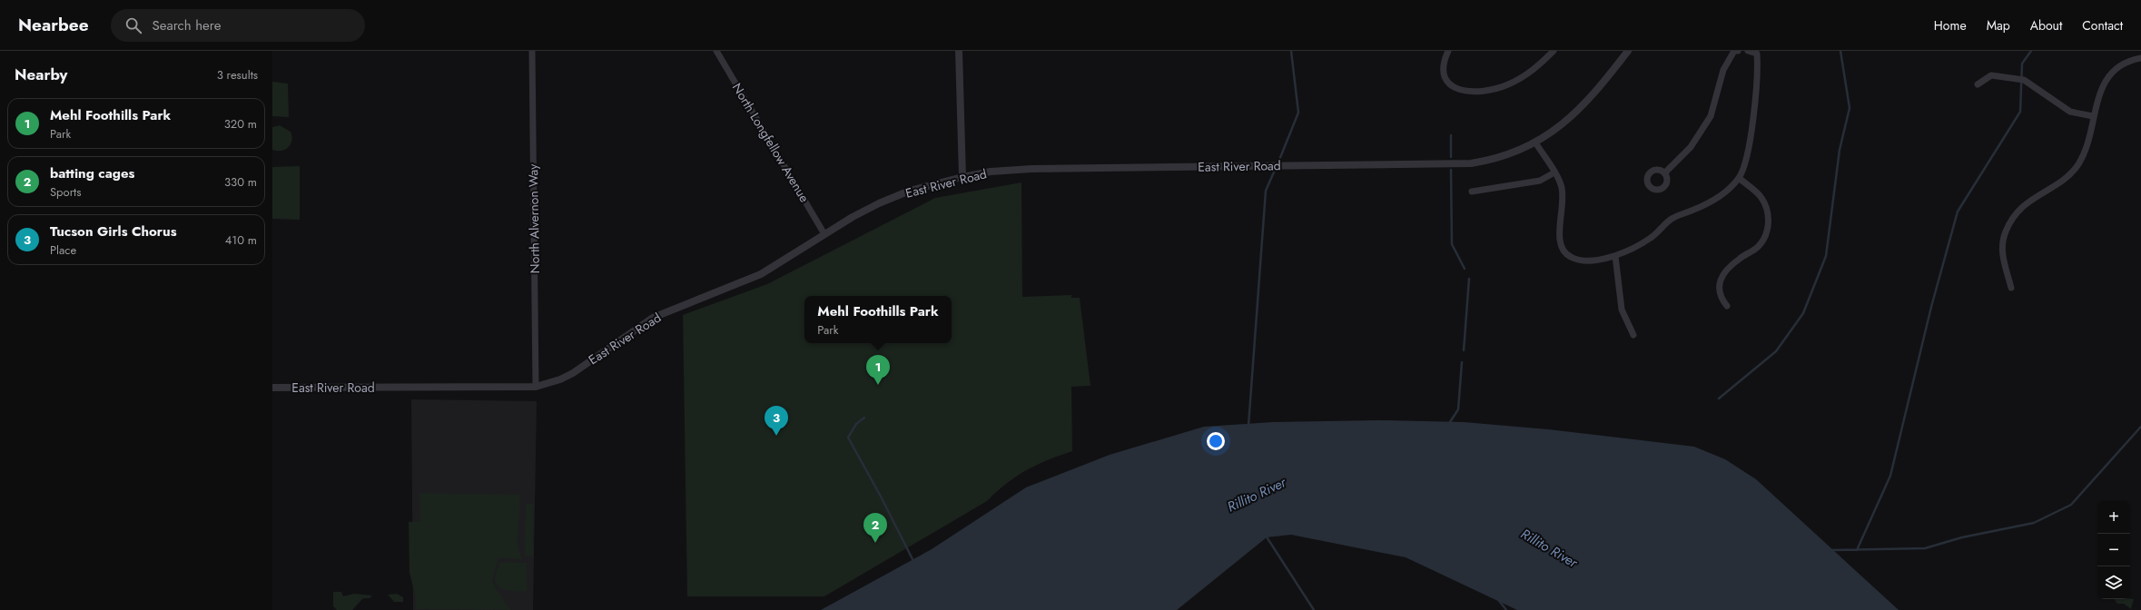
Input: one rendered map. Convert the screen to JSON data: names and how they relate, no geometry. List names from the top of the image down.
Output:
{
  "streets": {
    "street": ["North Longfellow Avenue", "East River Road", "North Alvernon Way"]
  },
  "crossings": [
    ["North Longfellow Avenue", "East River Road"],
    ["East River Road", "North Alvernon Way"]
  ],
  "water": ["Rillito River"],
  "page": {
    "header": "Nearbee",
    "search": "Search here",
    "nav": [
      "Home",
      "Map",
      "About",
      "Contact"
    ],
    "heading": ["Nearby", "3 results"],
    "list": [
      {
        "mark": "1",
        "name": "Mehl Foothills Park",
        "note": "Park",
        "value": "320 m"
      },
      {
        "mark": "2",
        "name": "batting cages",
        "note": "Sports",
        "value": "330 m"
      },
      {
        "mark": "3",
        "name": "Tucson Girls Chorus",
        "note": "Place",
        "value": "410 m"
      }
    ],
    "popup": ["Mehl Foothills Park", "Park"],
    "pins": ["1", "3", "2"],
    "map_buttons": ["+", "−"]
  }
}
